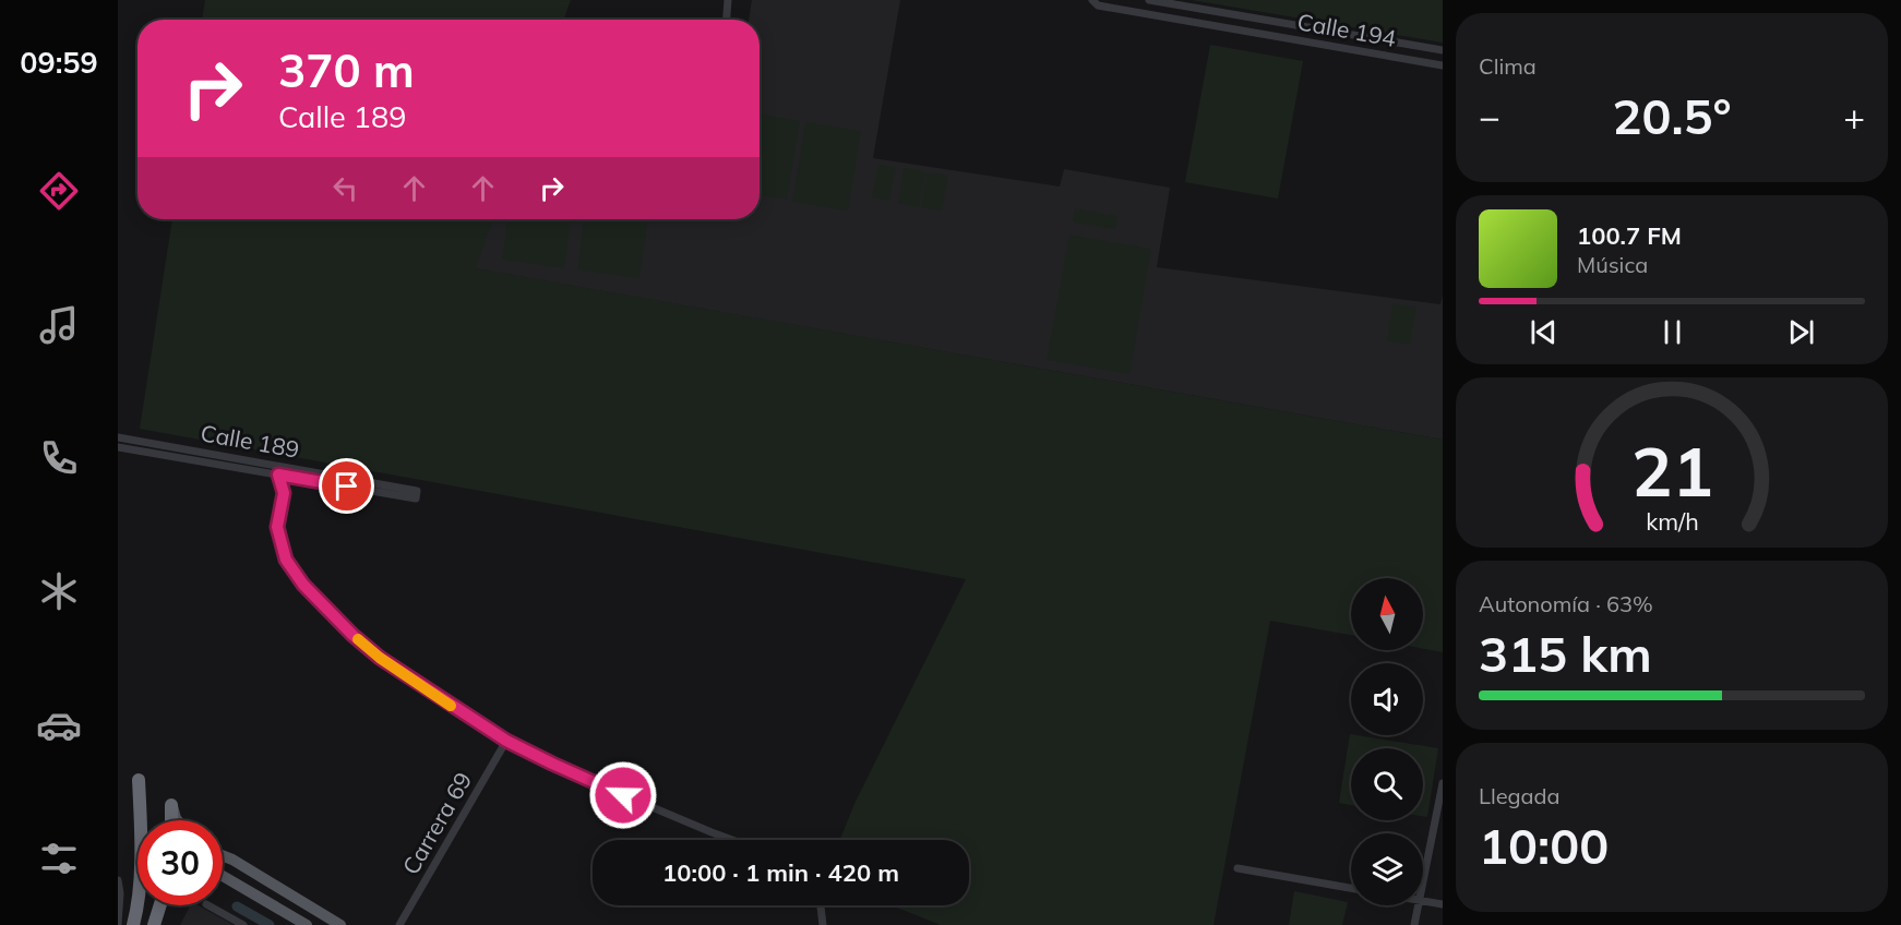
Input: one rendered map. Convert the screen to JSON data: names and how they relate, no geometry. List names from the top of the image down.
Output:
{
  "streets": {
    "street": ["Calle 194", "Calle 189", "Carrera 69"]
  },
  "north": "top",
  "page": {
    "tabs": "09:59",
    "tile": [
      "Clima",
      ["Autonomía · 63%", "315 km"],
      ["Llegada", "10:00"]
    ],
    "turn": ["370 m", "Calle 189"],
    "heat": ["−", "20.5°", "+"],
    "song": ["100.7 FM", "Música"],
    "limit": "30",
    "trip": "10:00 · 1 min · 420 m",
    "gauge": ["21", "km/h"]
  }
}
